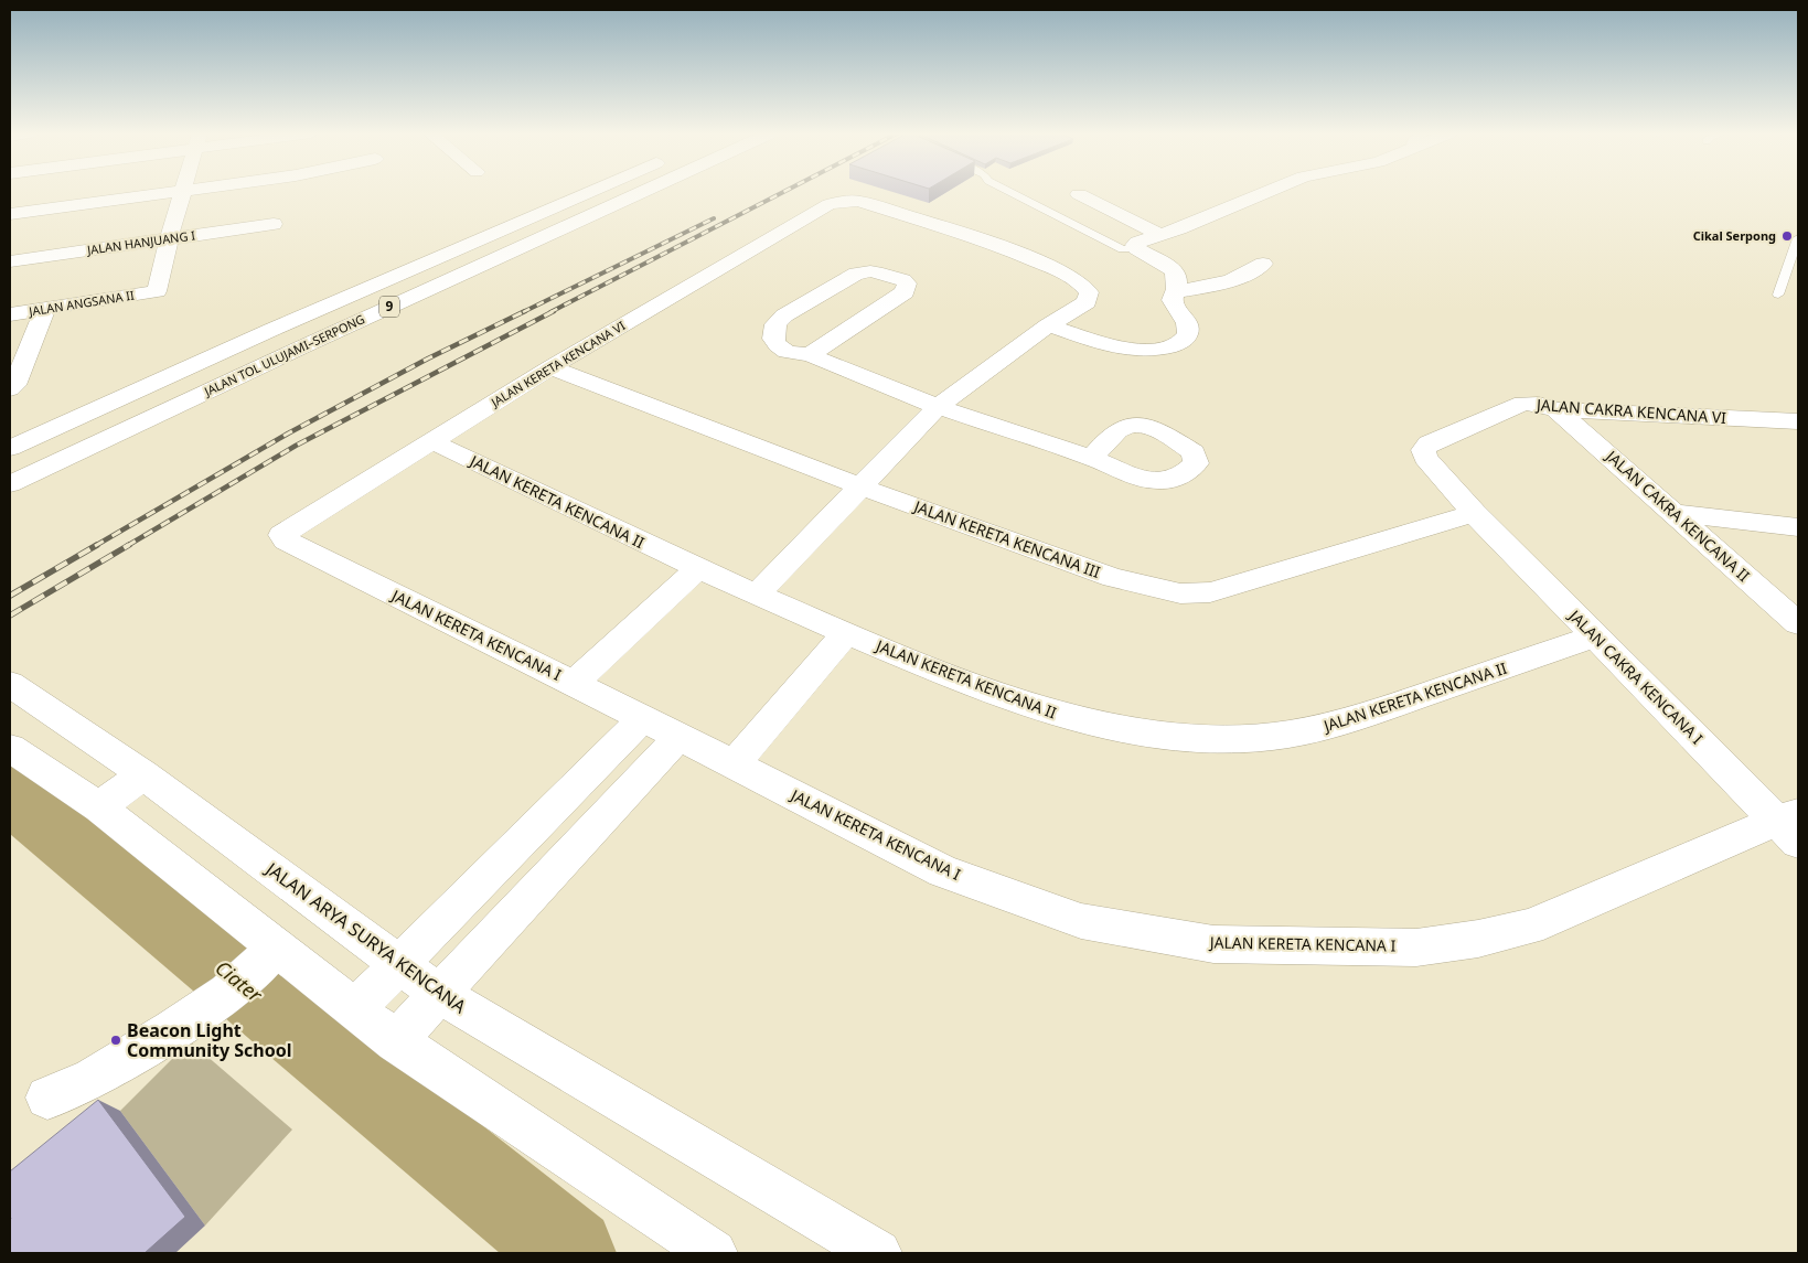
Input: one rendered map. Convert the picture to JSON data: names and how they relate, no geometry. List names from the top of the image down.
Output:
{
  "streets": {
    "main road": [
      "JALAN HANJUANG I",
      "JALAN ANGSANA II",
      "9",
      "JALAN TOL ULUJAMI–SERPONG",
      "JALAN KERETA KENCANA VI",
      "JALAN CAKRA KENCANA VI",
      "JALAN KERETA KENCANA II",
      "JALAN CAKRA KENCANA II",
      "JALAN KERETA KENCANA III",
      "JALAN KERETA KENCANA I",
      "JALAN CAKRA KENCANA I",
      "JALAN ARYA SURYA KENCANA"
    ]
  },
  "crossings": [
    ["JALAN HANJUANG I", "JALAN ANGSANA II"],
    ["JALAN KERETA KENCANA VI", "JALAN KERETA KENCANA II"],
    ["JALAN KERETA KENCANA VI", "JALAN KERETA KENCANA III"],
    ["JALAN KERETA KENCANA VI", "JALAN KERETA KENCANA I"],
    ["JALAN CAKRA KENCANA VI", "JALAN CAKRA KENCANA II"],
    ["JALAN CAKRA KENCANA VI", "JALAN KERETA KENCANA III"],
    ["JALAN CAKRA KENCANA VI", "JALAN CAKRA KENCANA I"],
    ["JALAN KERETA KENCANA II", "JALAN CAKRA KENCANA I"],
    ["JALAN KERETA KENCANA III", "JALAN CAKRA KENCANA I"],
    ["JALAN KERETA KENCANA I", "JALAN CAKRA KENCANA I"]
  ],
  "water": ["Ciater"],
  "places": ["Cikal Serpong", "Beacon Light Community School"]
}
